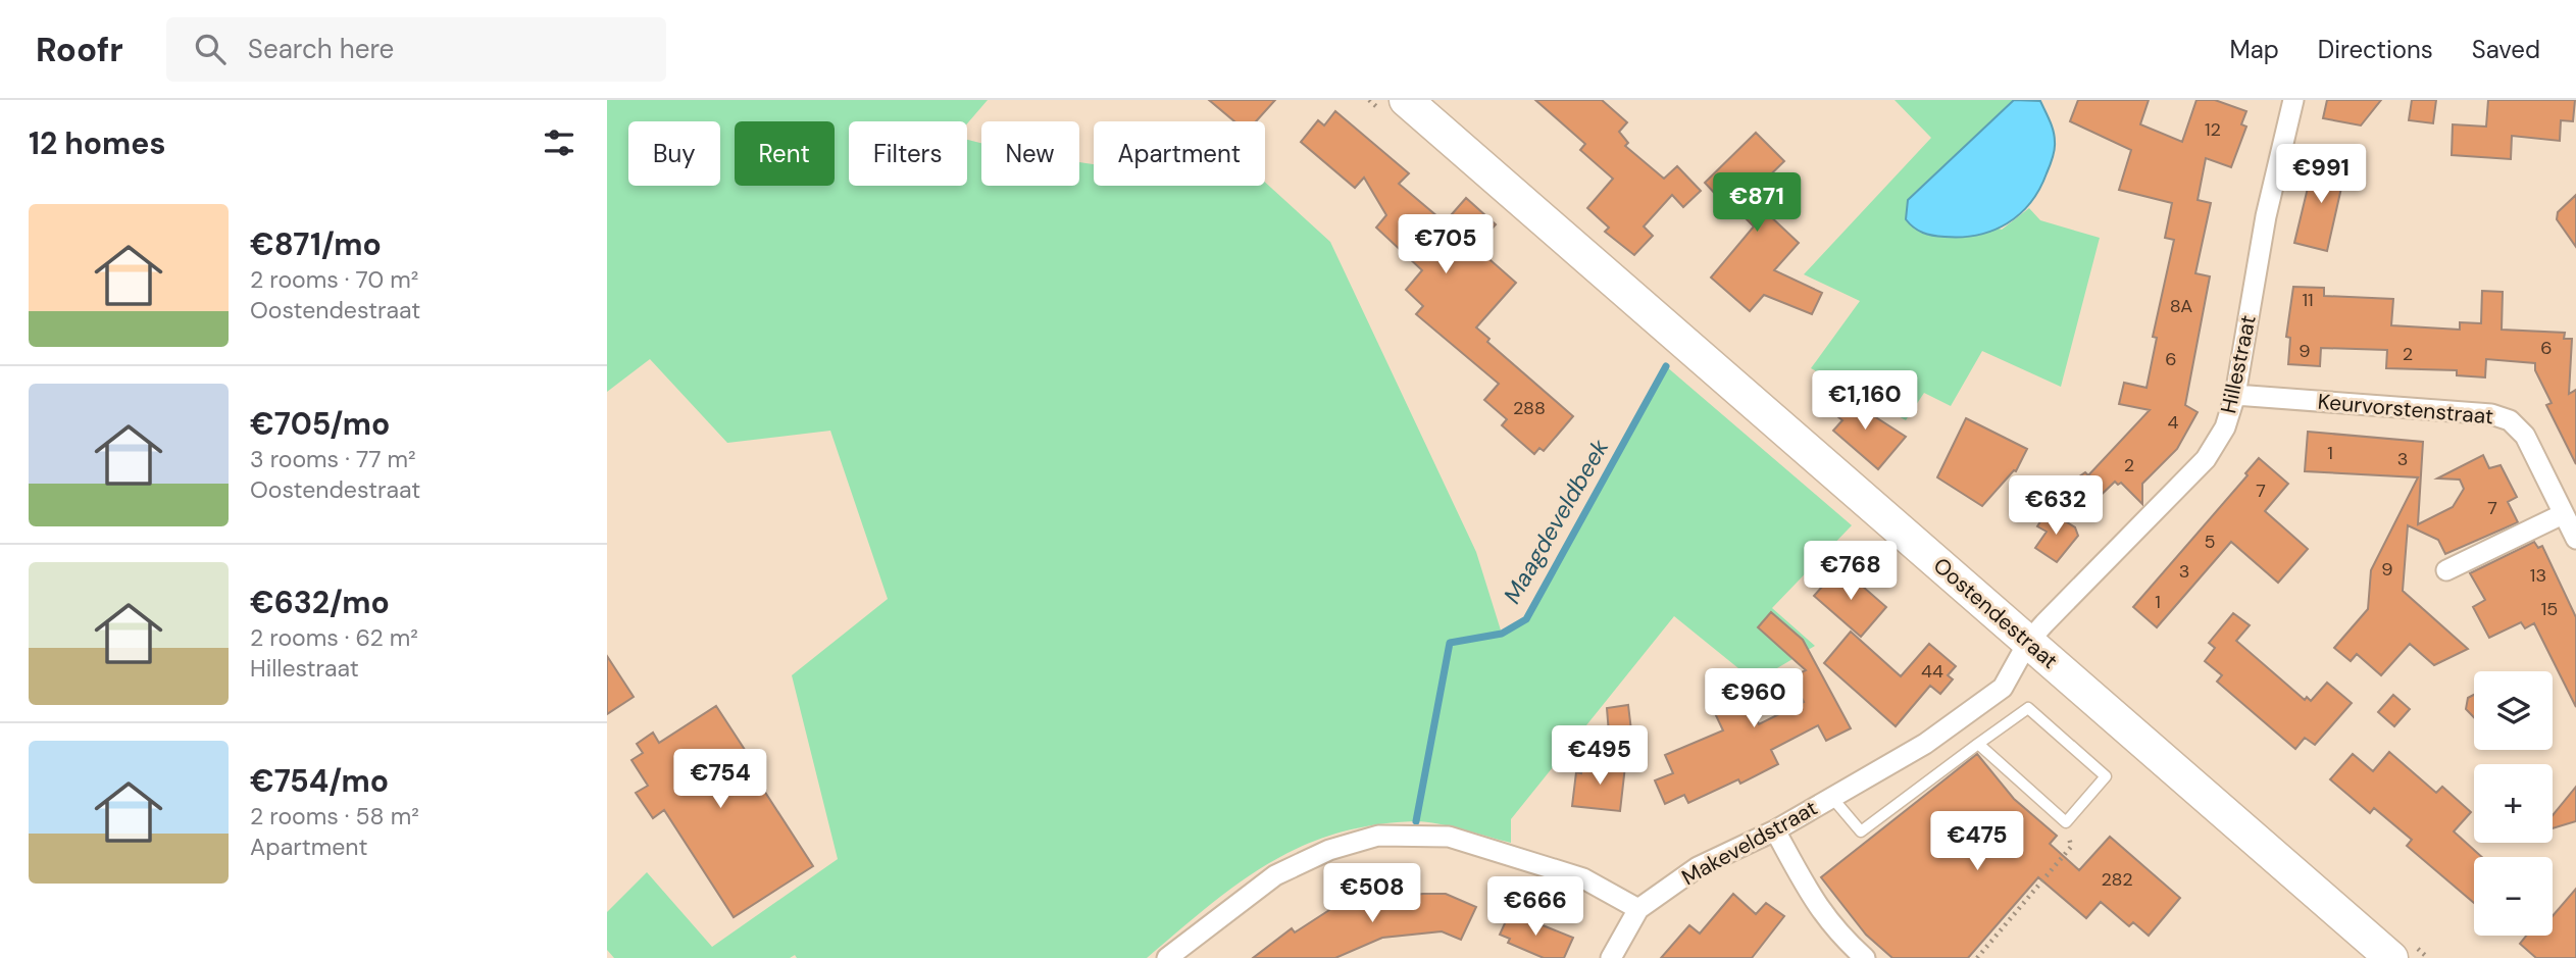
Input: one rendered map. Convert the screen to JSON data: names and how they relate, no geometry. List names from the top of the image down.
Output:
{
  "streets": {
    "main road": ["Oostendestraat"],
    "street": ["Hillestraat", "Keurvorstenstraat", "Makeveldstraat"]
  },
  "crossings": [
    ["Hillestraat", "Keurvorstenstraat"],
    ["Hillestraat", "Oostendestraat"],
    ["Hillestraat", "Makeveldstraat"],
    ["Oostendestraat", "Makeveldstraat"]
  ],
  "water": ["Maagdeveldbeek"],
  "house_numbers": [
    "12",
    "11",
    "8A",
    "6",
    "9",
    "2",
    "6",
    "288",
    "4",
    "1",
    "3",
    "2",
    "7",
    "7",
    "5",
    "9",
    "3",
    "13",
    "1",
    "15",
    "44",
    "282"
  ],
  "page": {
    "header": "Roofr",
    "search": "Search here",
    "nav": ["Map", "Directions", "Saved"],
    "heading": "12 homes",
    "chip": [
      "Buy",
      "Rent",
      "Filters",
      "New",
      "Apartment"
    ],
    "price": [
      "€991",
      "€871",
      "€705",
      "€1,160",
      "€632",
      "€768",
      "€960",
      "€495",
      "€754",
      "€475",
      "€508",
      "€666"
    ],
    "list": [
      {
        "name": "€871/mo",
        "note": "2 rooms · 70 m² · Oostendestraat"
      },
      {
        "name": "€705/mo",
        "note": "3 rooms · 77 m² · Oostendestraat"
      },
      {
        "name": "€632/mo",
        "note": "2 rooms · 62 m² · Hillestraat"
      },
      {
        "name": "€754/mo",
        "note": "2 rooms · 58 m² · Apartment"
      }
    ],
    "map_buttons": ["+", "−"]
  }
}
